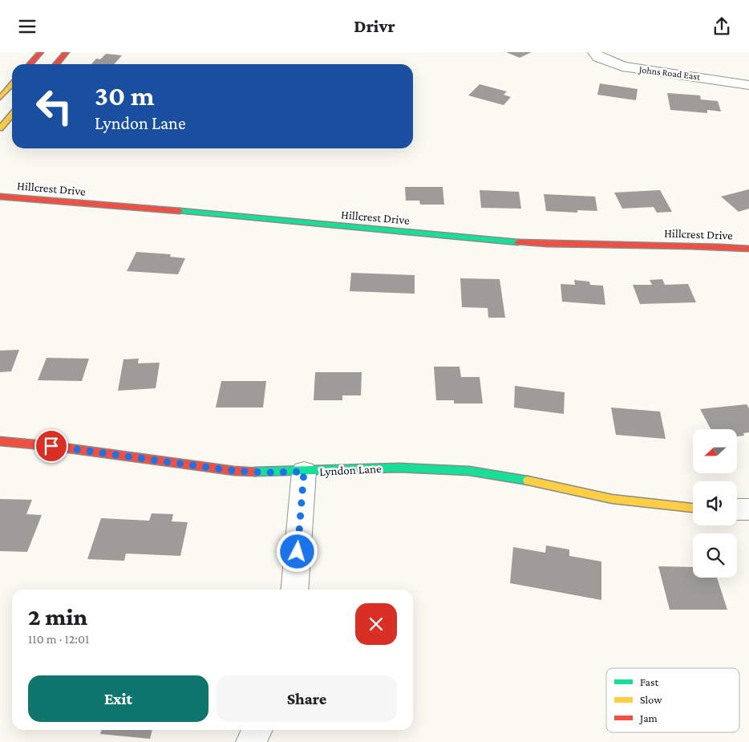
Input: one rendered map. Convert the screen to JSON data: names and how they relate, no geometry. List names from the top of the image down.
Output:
{
  "streets": {
    "street": ["Johns Road East", "Hillcrest Drive", "Lyndon Lane"]
  },
  "legend": ["Fast", "Slow", "Jam"],
  "north": "left",
  "page": {
    "header": "Drivr",
    "turn": ["30 m", "Lyndon Lane"],
    "heading": ["2 min", "110 m · 12:01"],
    "buttons": ["Exit", "Share"]
  }
}
